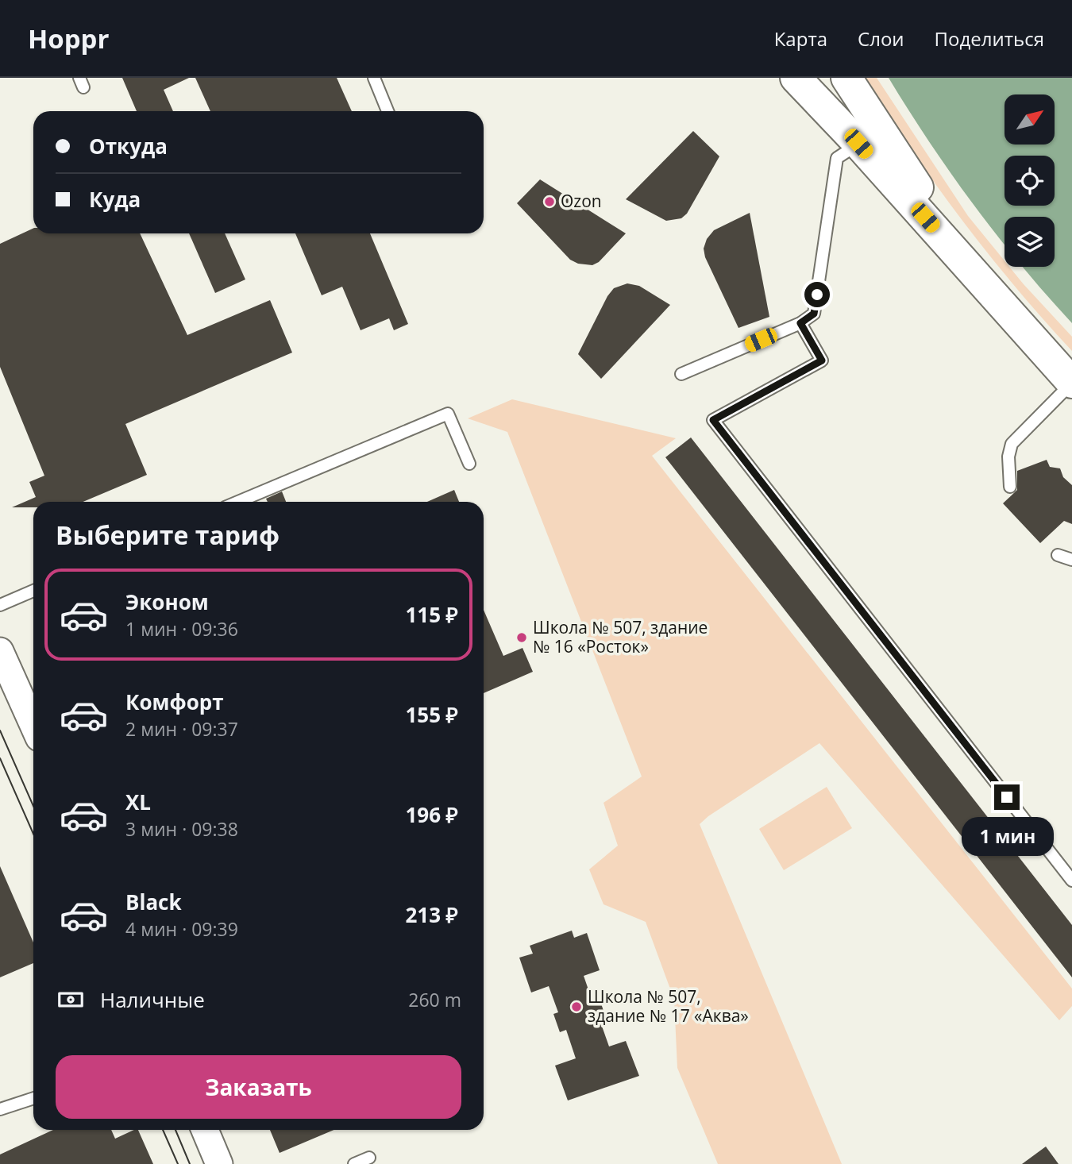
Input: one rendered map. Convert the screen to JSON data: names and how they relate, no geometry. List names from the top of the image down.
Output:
{
  "places": ["Ozon", "Школа № 507, здание № 16 «Росток»", "Школа № 507, здание № 17 «Аква»"],
  "north": "top right",
  "page": {
    "header": "Hoppr",
    "nav": ["Карта", "Слои", "Поделиться"],
    "banner": ["Откуда", "Куда"],
    "heading": "Выберите тариф",
    "list": [
      {
        "name": "Эконом",
        "note": "1 мин · 09:36",
        "value": "115 ₽"
      },
      {
        "name": "Комфорт",
        "note": "2 мин · 09:37",
        "value": "155 ₽"
      },
      {
        "name": "XL",
        "note": "3 мин · 09:38",
        "value": "196 ₽"
      },
      {
        "name": "Black",
        "note": "4 мин · 09:39",
        "value": "213 ₽"
      }
    ],
    "bubble": "1 мин",
    "pay": ["Наличные", "260 m"],
    "buttons": "Заказать"
  }
}
